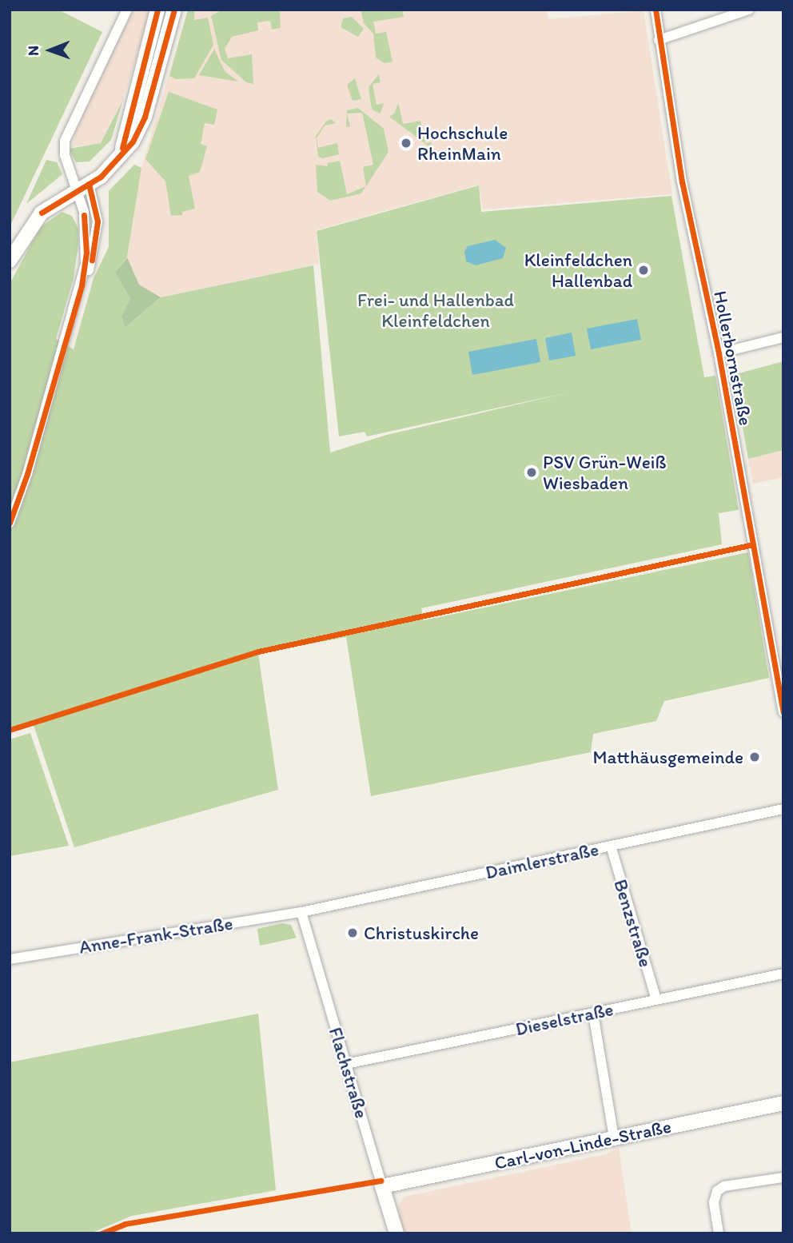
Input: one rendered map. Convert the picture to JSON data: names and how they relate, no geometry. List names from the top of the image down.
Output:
{
  "streets": {
    "main road": ["Flachstraße", "Carl-von-Linde-Straße"],
    "street": [
      "Hollerbornstraße",
      "Daimlerstraße",
      "Benzstraße",
      "Anne-Frank-Straße",
      "Dieselstraße"
    ]
  },
  "crossings": [
    ["Daimlerstraße", "Benzstraße"],
    ["Daimlerstraße", "Anne-Frank-Straße"],
    ["Daimlerstraße", "Flachstraße"],
    ["Benzstraße", "Dieselstraße"],
    ["Anne-Frank-Straße", "Flachstraße"],
    ["Dieselstraße", "Flachstraße"],
    ["Flachstraße", "Carl-von-Linde-Straße"]
  ],
  "parks": ["Frei- und Hallenbad Kleinfeldchen"],
  "places": [
    "Hochschule RheinMain",
    "Kleinfeldchen Hallenbad",
    "PSV Grün-Weiß Wiesbaden",
    "Matthäusgemeinde",
    "Christuskirche"
  ],
  "north": "left"
}
